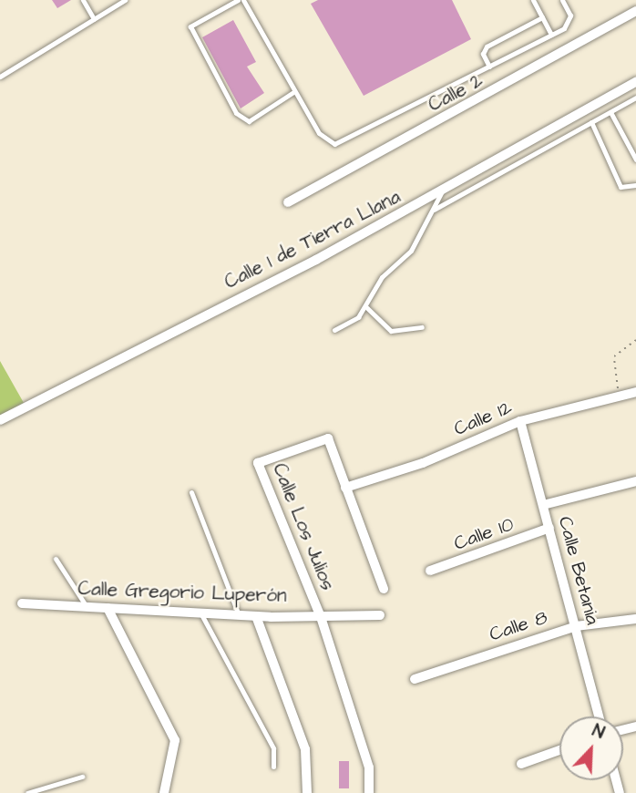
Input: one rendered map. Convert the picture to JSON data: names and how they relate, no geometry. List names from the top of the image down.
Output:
{
  "streets": {
    "street": [
      "Calle 2",
      "Calle 1 de Tierra Llana",
      "Calle 12",
      "Calle Los Julios",
      "Calle 10",
      "Calle Betania",
      "Calle Gregorio Luperón",
      "Calle 8"
    ]
  },
  "crossings": [
    ["Calle 12", "Calle Los Julios"],
    ["Calle 12", "Calle Betania"],
    ["Calle Los Julios", "Calle Gregorio Luperón"],
    ["Calle 10", "Calle Betania"],
    ["Calle Betania", "Calle 8"]
  ],
  "north": "top right"
}
